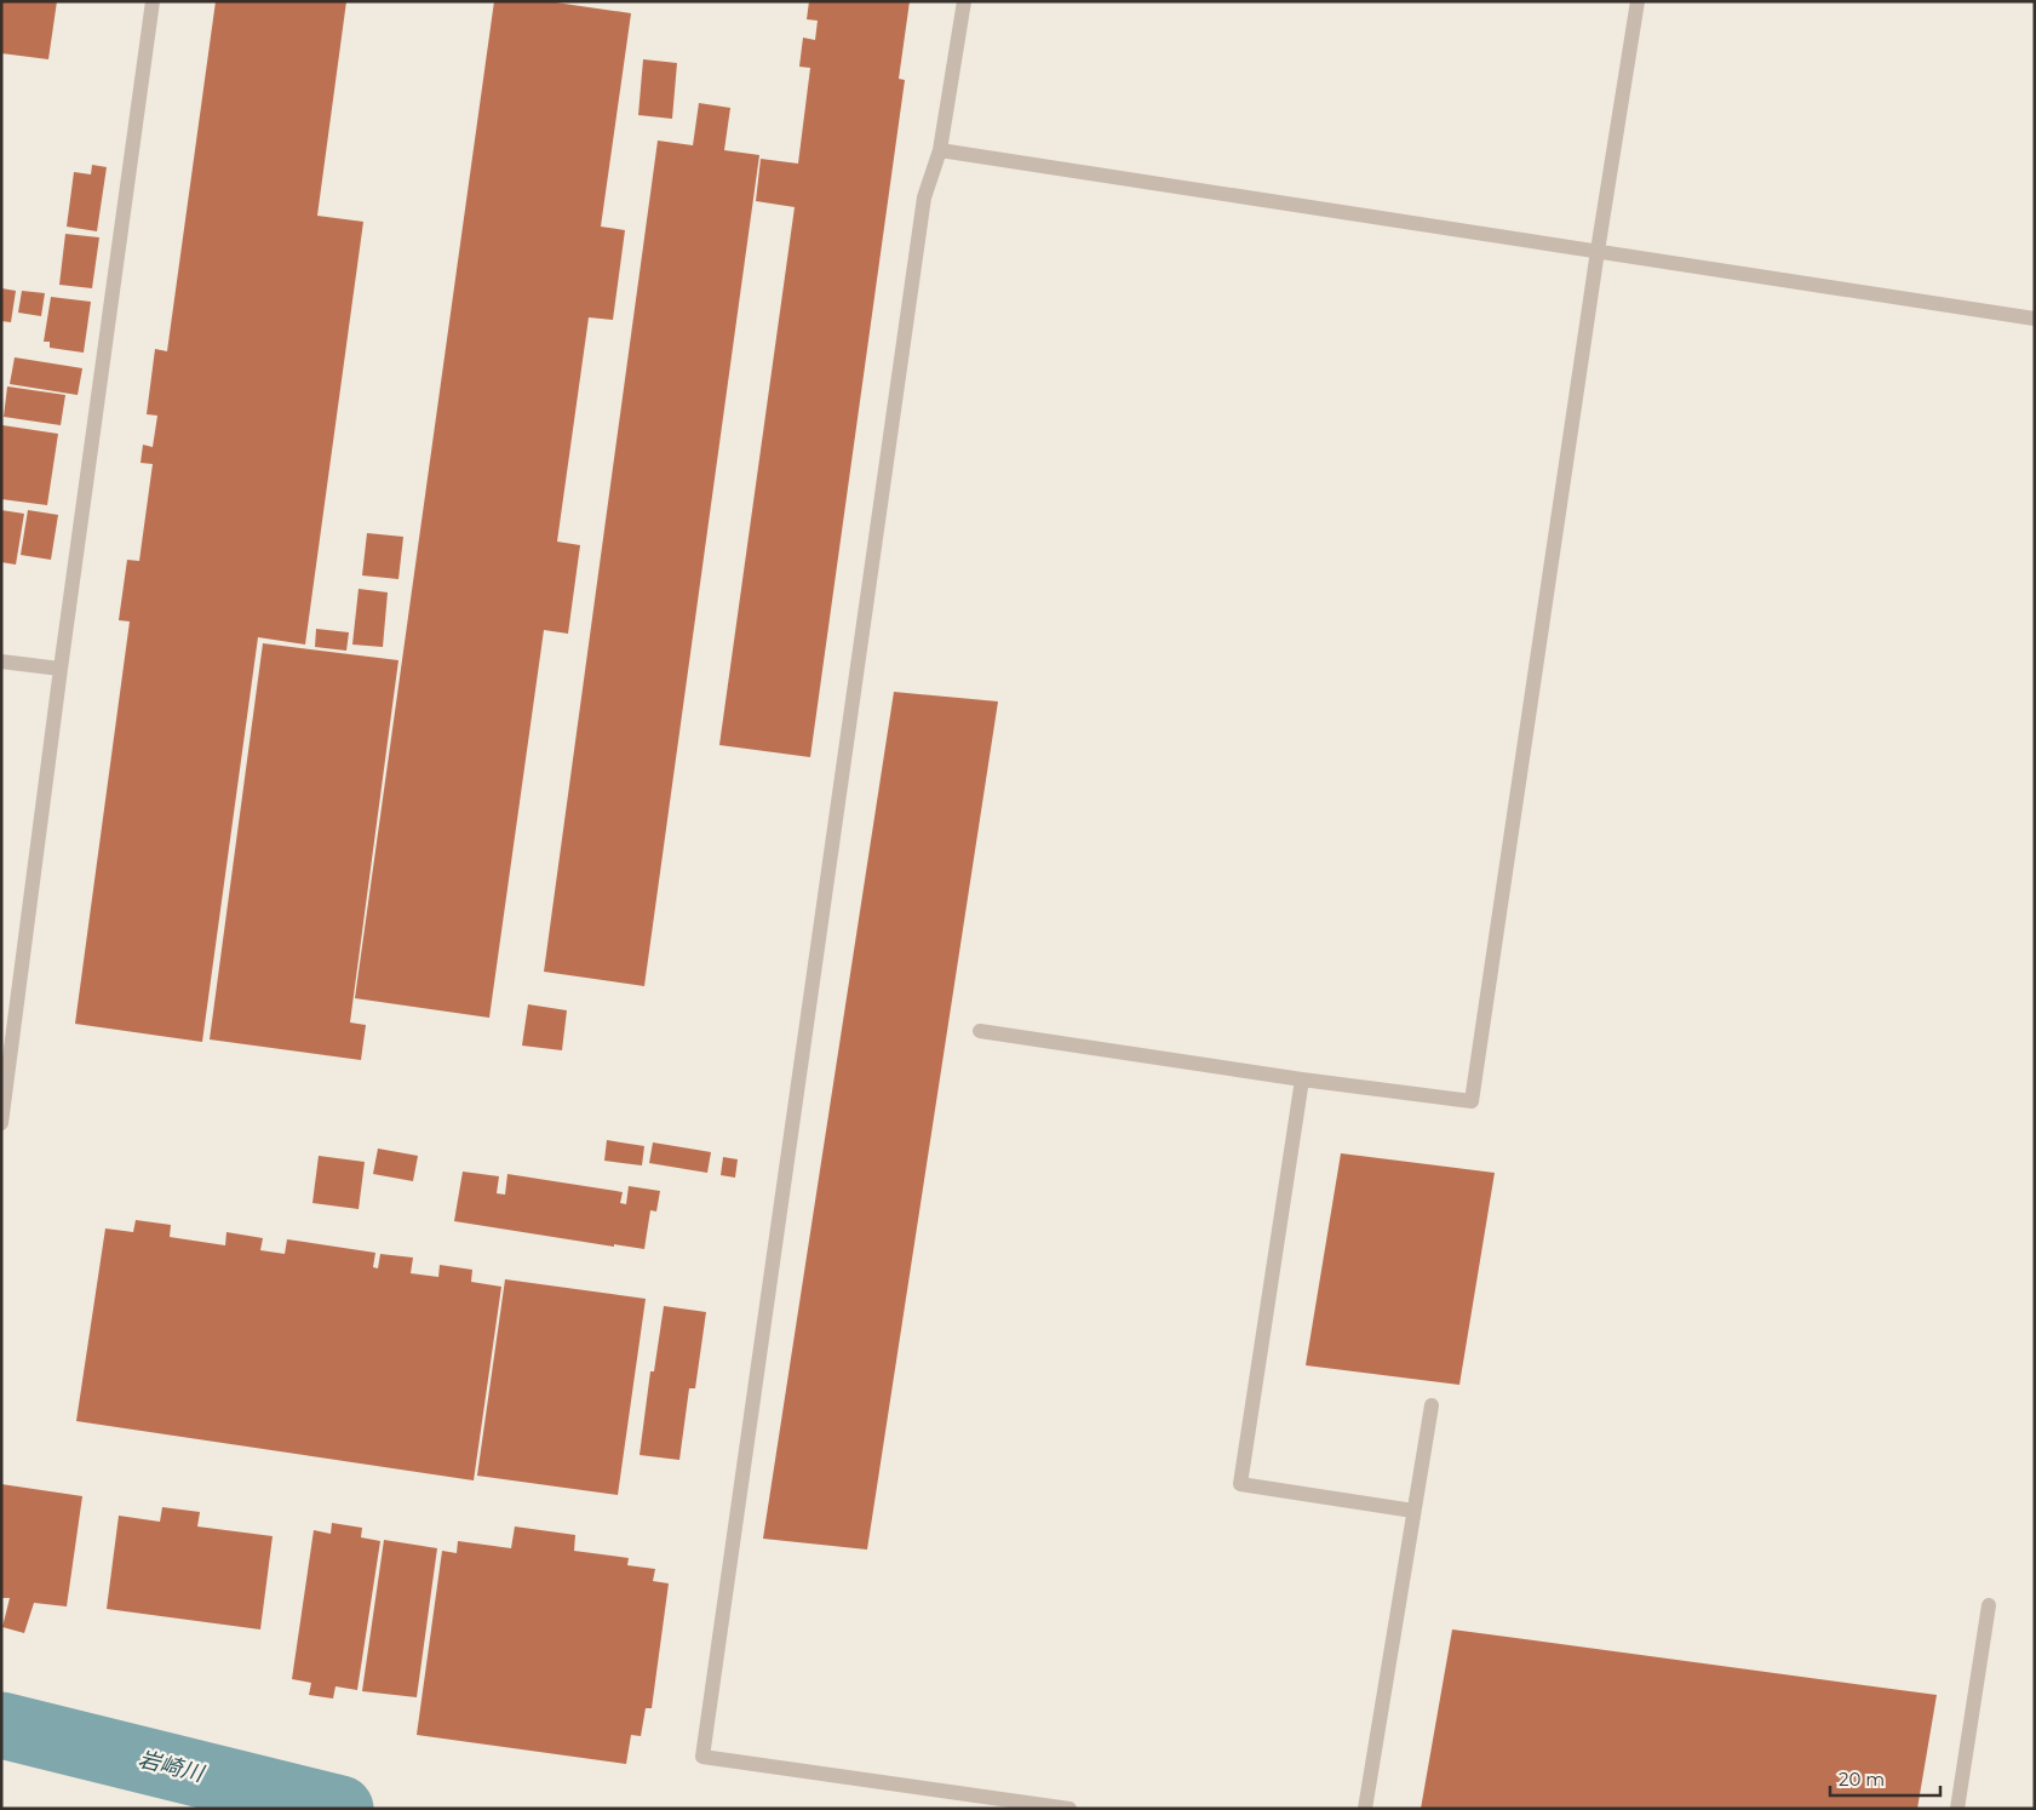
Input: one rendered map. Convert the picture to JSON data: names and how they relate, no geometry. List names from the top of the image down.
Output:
{
  "water": ["岩崎川"],
  "scale_bar": "20 m"
}
